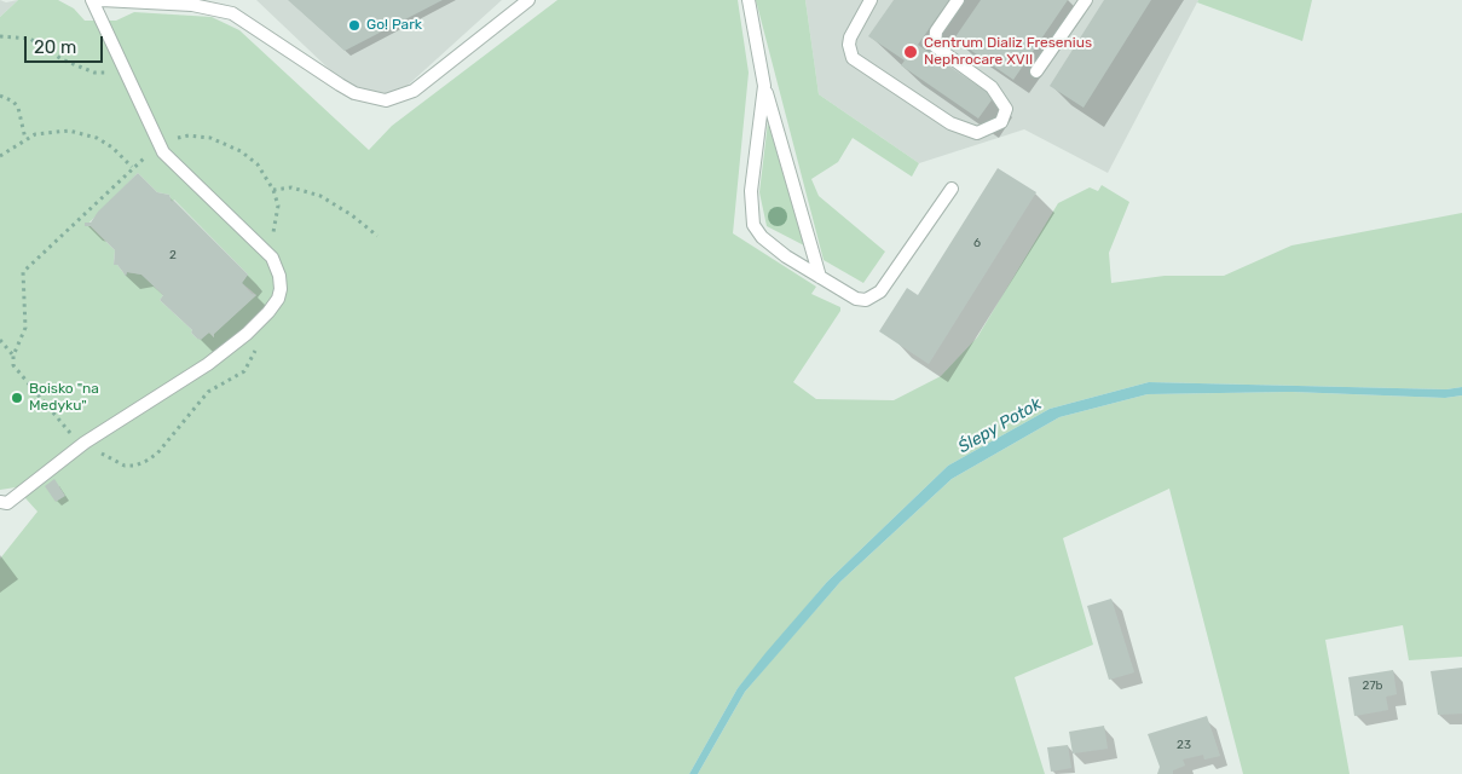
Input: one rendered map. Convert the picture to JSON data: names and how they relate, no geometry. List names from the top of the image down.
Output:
{
  "water": ["Ślepy Potok"],
  "places": ["Go! Park", "Centrum Dializ Fresenius Nephrocare XVII", "Boisko \"na Medyku\""],
  "house_numbers": [
    "6",
    "2",
    "27b",
    "23"
  ],
  "scale_bar": "20 m"
}
